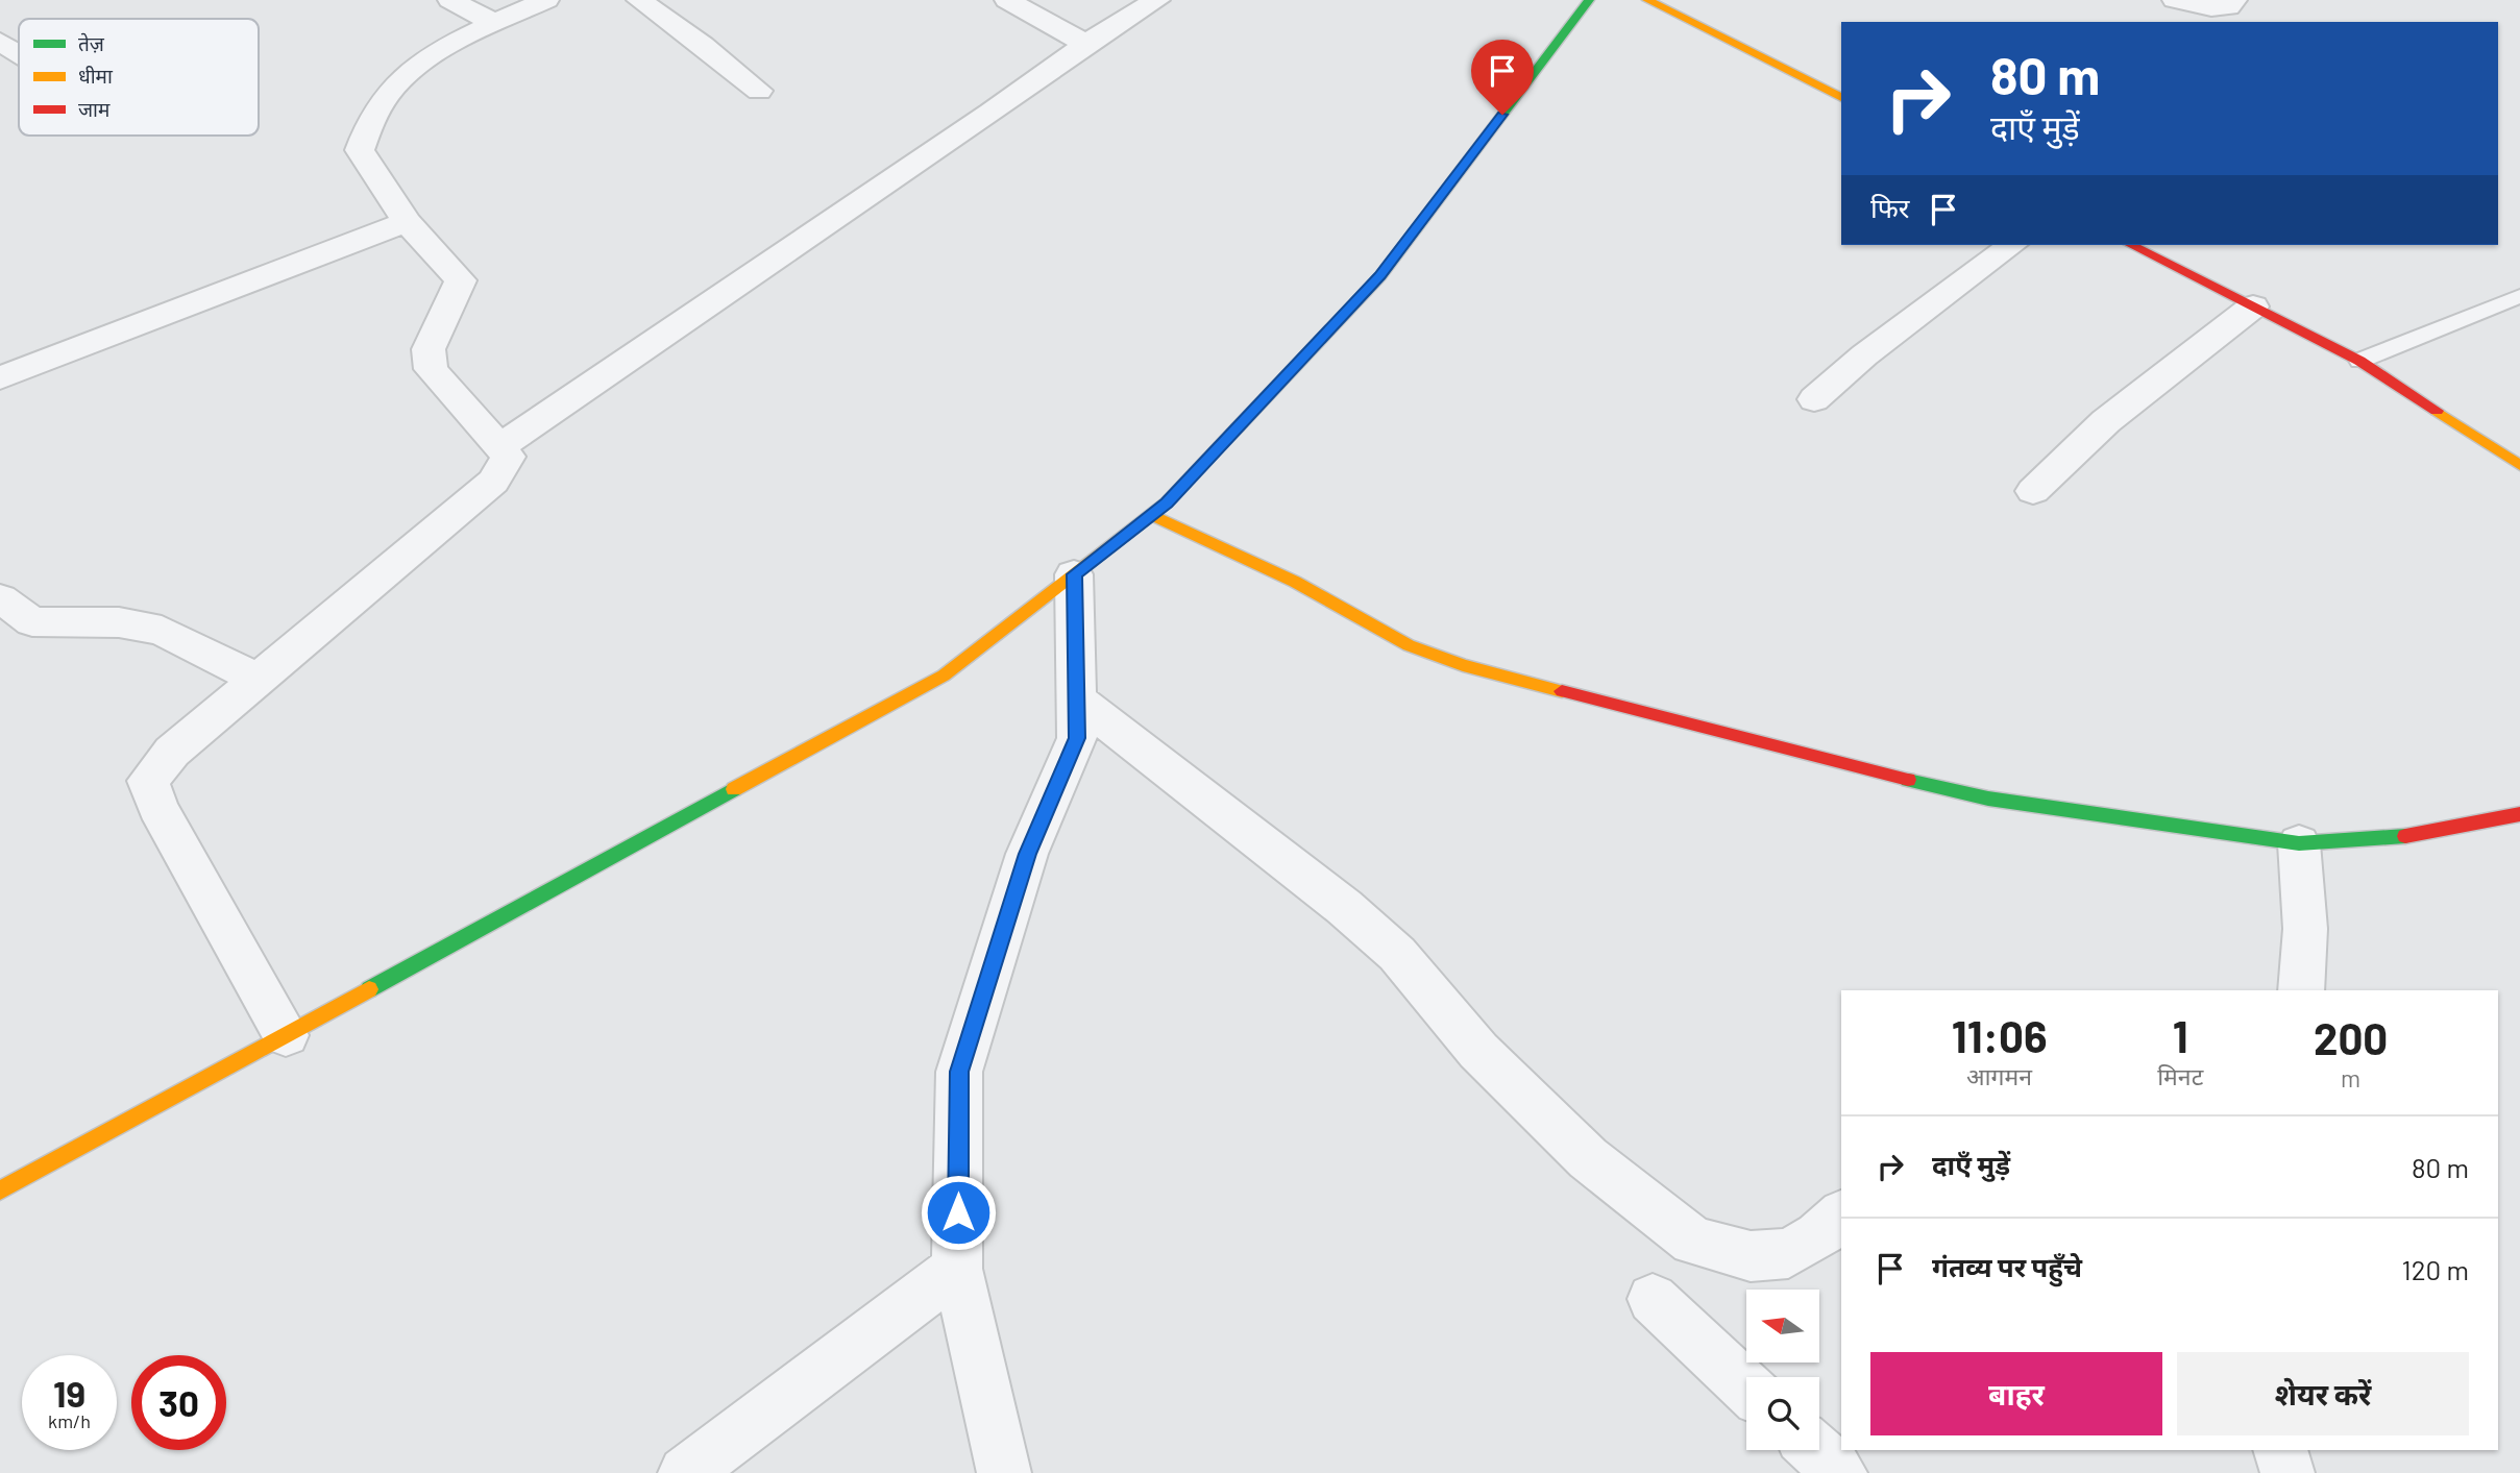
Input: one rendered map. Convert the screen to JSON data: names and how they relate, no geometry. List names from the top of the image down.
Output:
{
  "legend": ["तेज़", "धीमा", "जाम"],
  "north": "left",
  "page": {
    "turn": ["80 m", "दाएँ मुड़ें"],
    "then": "फिर",
    "eta": [
      "11:06",
      "आगमन",
      "1",
      "मिनट",
      "200",
      "m"
    ],
    "list": [
      {
        "name": "दाएँ मुड़ें",
        "value": "80 m"
      },
      {
        "name": "गंतव्य पर पहुँचे",
        "value": "120 m"
      }
    ],
    "buttons": ["बाहर", "शेयर करें"],
    "speed": "19 km/h",
    "limit": "30"
  }
}
